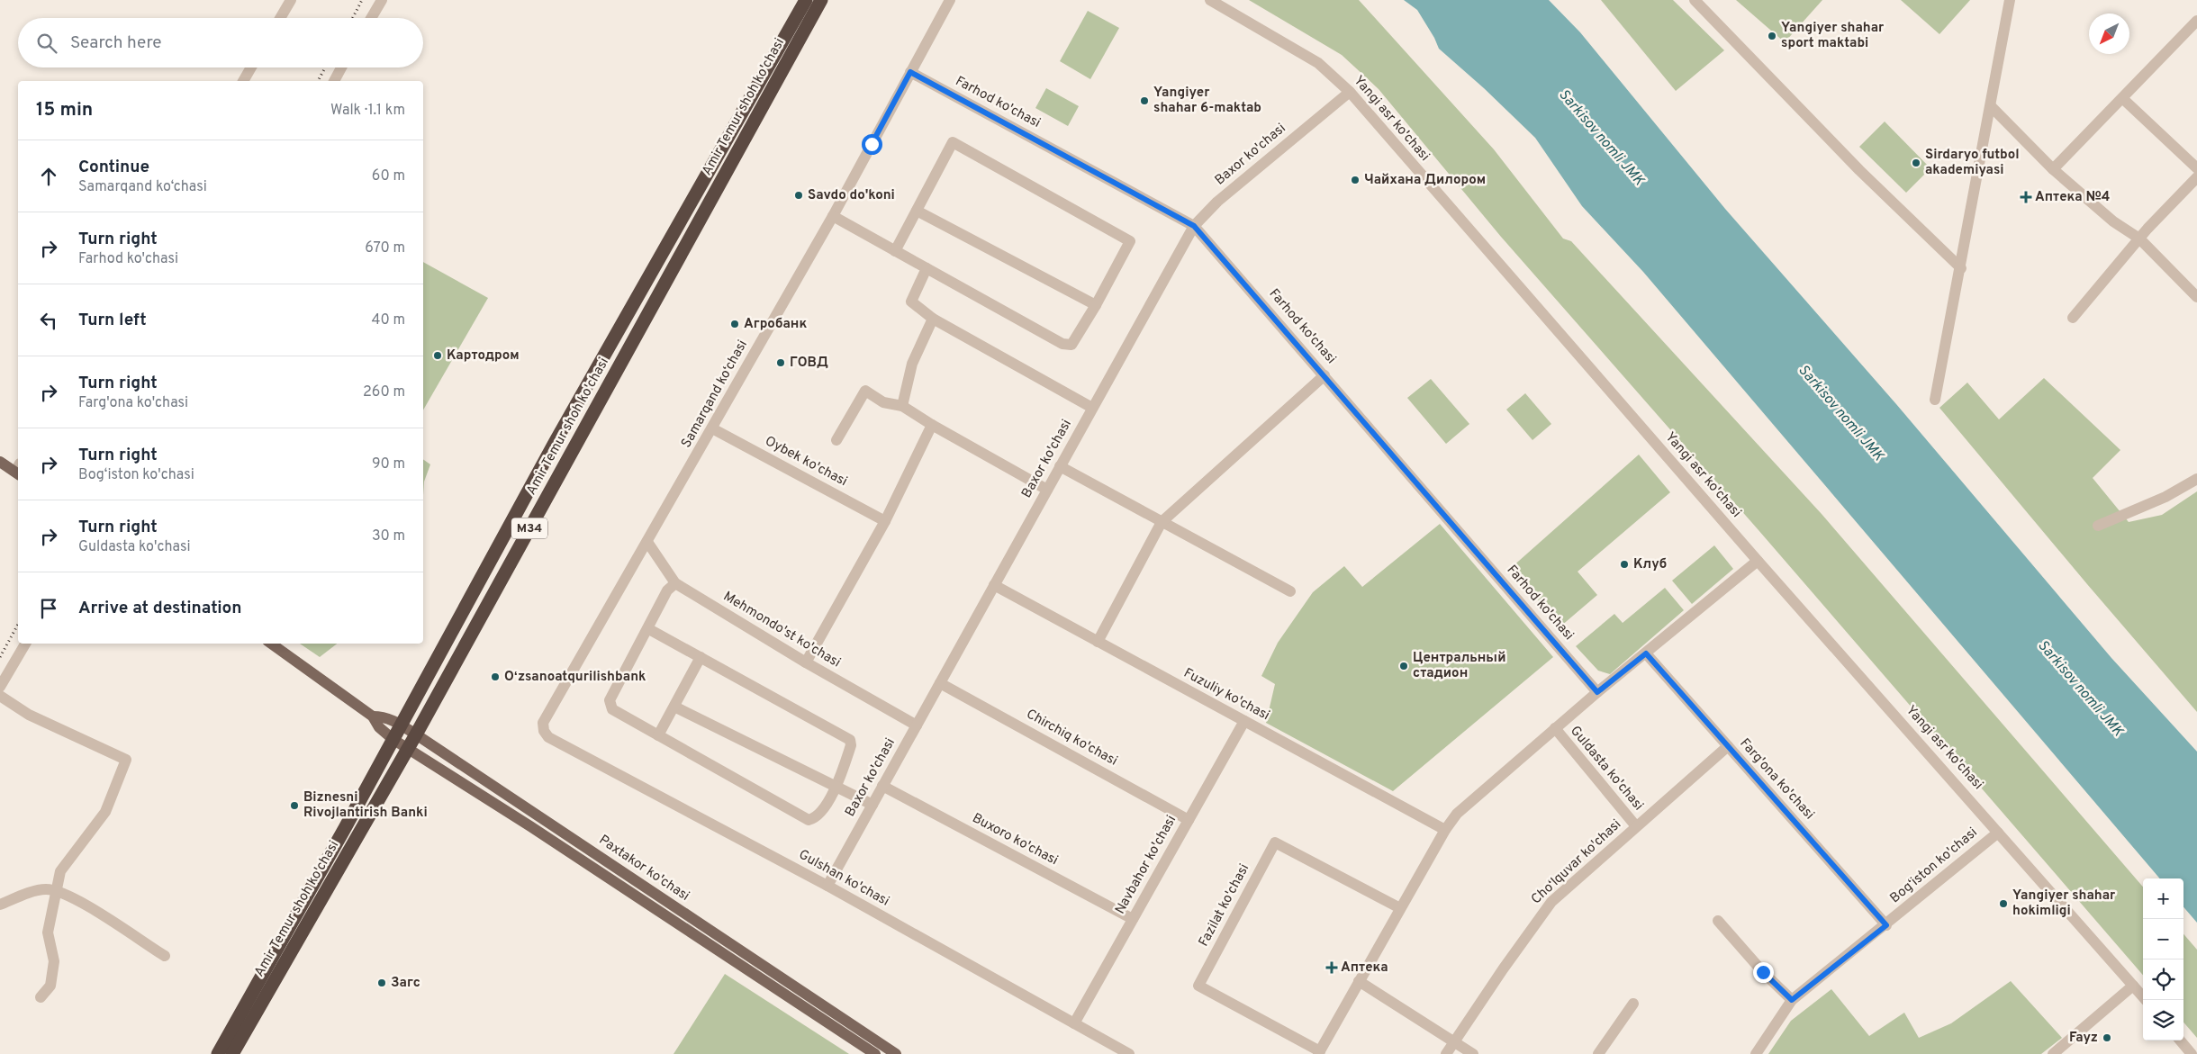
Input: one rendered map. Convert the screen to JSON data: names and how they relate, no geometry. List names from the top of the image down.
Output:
{
  "streets": {
    "highway": ["Amir Temur shoh ko'chasi", "M34"],
    "main road": ["Paxtakor ko'chasi"],
    "street": [
      "Farhod ko'chasi",
      "Yangi asr ko'chasi",
      "Baxor ko'chasi",
      "Samarqand ko‘chasi",
      "Oybek ko'chasi",
      "Mehmondo'st ko'chasi",
      "Fuzuliy ko'chasi",
      "Chirchiq ko'chasi",
      "Guldasta ko'chasi",
      "Farg'ona ko'chasi",
      "Buxoro ko'chasi",
      "Cho‘lquvar ko'chasi",
      "Navbahor ko'chasi",
      "Bog‘iston ko'chasi",
      "Gulshan ko'chasi",
      "Fazilat ko'chasi"
    ]
  },
  "crossings": [
    ["Farhod ko'chasi", "Baxor ko'chasi"],
    ["Farhod ko'chasi", "Samarqand ko‘chasi"],
    ["Amir Temur shoh ko'chasi", "Paxtakor ko'chasi"],
    ["Yangi asr ko'chasi", "Baxor ko'chasi"],
    ["Yangi asr ko'chasi", "Bog‘iston ko'chasi"],
    ["Baxor ko'chasi", "Mehmondo'st ko'chasi"],
    ["Baxor ko'chasi", "Fuzuliy ko'chasi"],
    ["Baxor ko'chasi", "Chirchiq ko'chasi"],
    ["Baxor ko'chasi", "Buxoro ko'chasi"],
    ["Baxor ko'chasi", "Gulshan ko'chasi"],
    ["Samarqand ko‘chasi", "Oybek ko'chasi"],
    ["Samarqand ko‘chasi", "Mehmondo'st ko'chasi"],
    ["Samarqand ko‘chasi", "Gulshan ko'chasi"],
    ["Fuzuliy ko'chasi", "Navbahor ko'chasi"],
    ["Chirchiq ko'chasi", "Navbahor ko'chasi"],
    ["Guldasta ko'chasi", "Cho‘lquvar ko'chasi"],
    ["Farg'ona ko'chasi", "Cho‘lquvar ko'chasi"],
    ["Farg'ona ko'chasi", "Bog‘iston ko'chasi"],
    ["Buxoro ko'chasi", "Navbahor ko'chasi"],
    ["Navbahor ko'chasi", "Gulshan ko'chasi"]
  ],
  "water": ["Sarkisov nomli JMK"],
  "places": {
    "other": [
      "Yangiyer shahar sport maktabi",
      "Yangiyer shahar 6-maktab",
      "Sirdaryo futbol akademiyasi",
      "Чайхана Дилором",
      "Savdo do'koni",
      "Агробанк",
      "Картодром",
      "ГОВД",
      "Клуб",
      "Центральный стадион",
      "Oʻzsanoatqurilishbank",
      "Biznesni Rivojlantirish Banki",
      "Yangiyer shahar hokimligi",
      "Загс",
      "Fayz"
    ],
    "health": ["Аптека №4", "Аптека"]
  },
  "north": "bottom left",
  "page": {
    "search": "Search here",
    "heading": ["15 min", "Walk · 1.1 km"],
    "list": [
      ["Continue", "Samarqand ko‘chasi", "60 m"],
      ["Turn right", "Farhod ko'chasi", "670 m"],
      ["Turn left", "40 m"],
      ["Turn right", "Farg'ona ko'chasi", "260 m"],
      ["Turn right", "Bog‘iston ko'chasi", "90 m"],
      ["Turn right", "Guldasta ko'chasi", "30 m"],
      "Arrive at destination"
    ],
    "map_buttons": ["+", "−"]
  }
}
